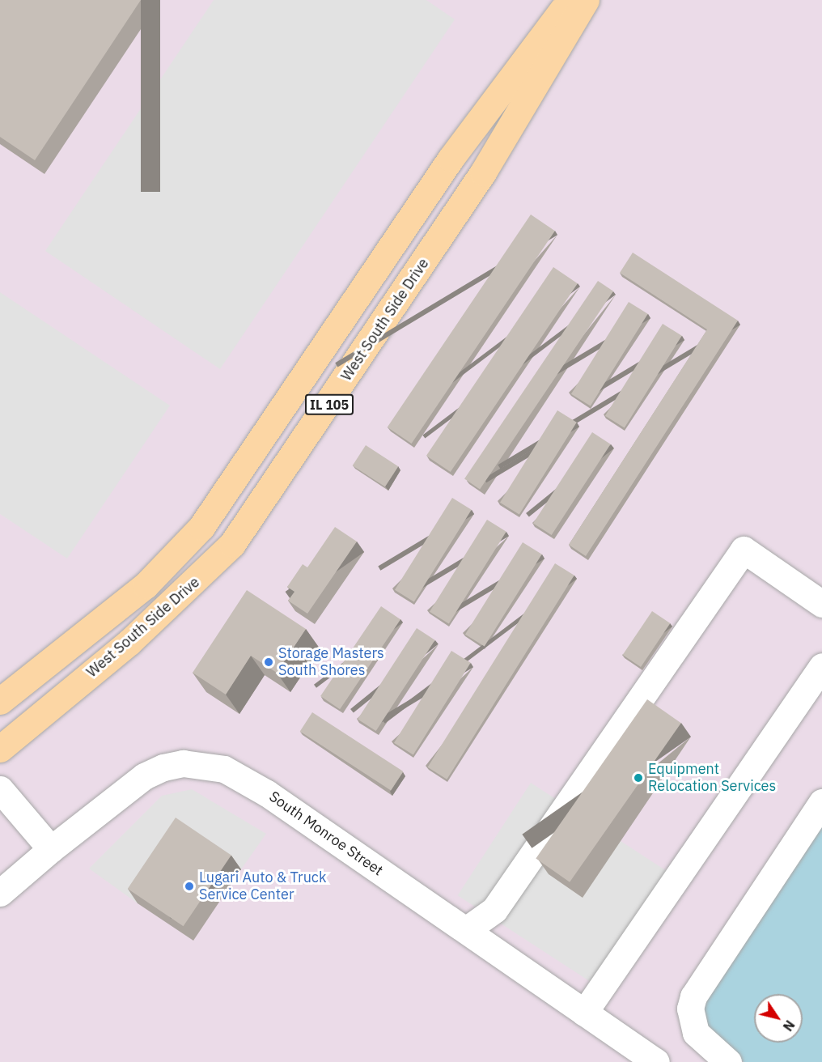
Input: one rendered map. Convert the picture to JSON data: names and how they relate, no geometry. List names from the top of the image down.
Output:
{
  "streets": {
    "main road": ["West South Side Drive", "IL 105"],
    "street": ["South Monroe Street"]
  },
  "places": ["Storage Masters South Shores", "Equipment Relocation Services", "Lugari Auto & Truck Service Center"],
  "north": "bottom right"
}
